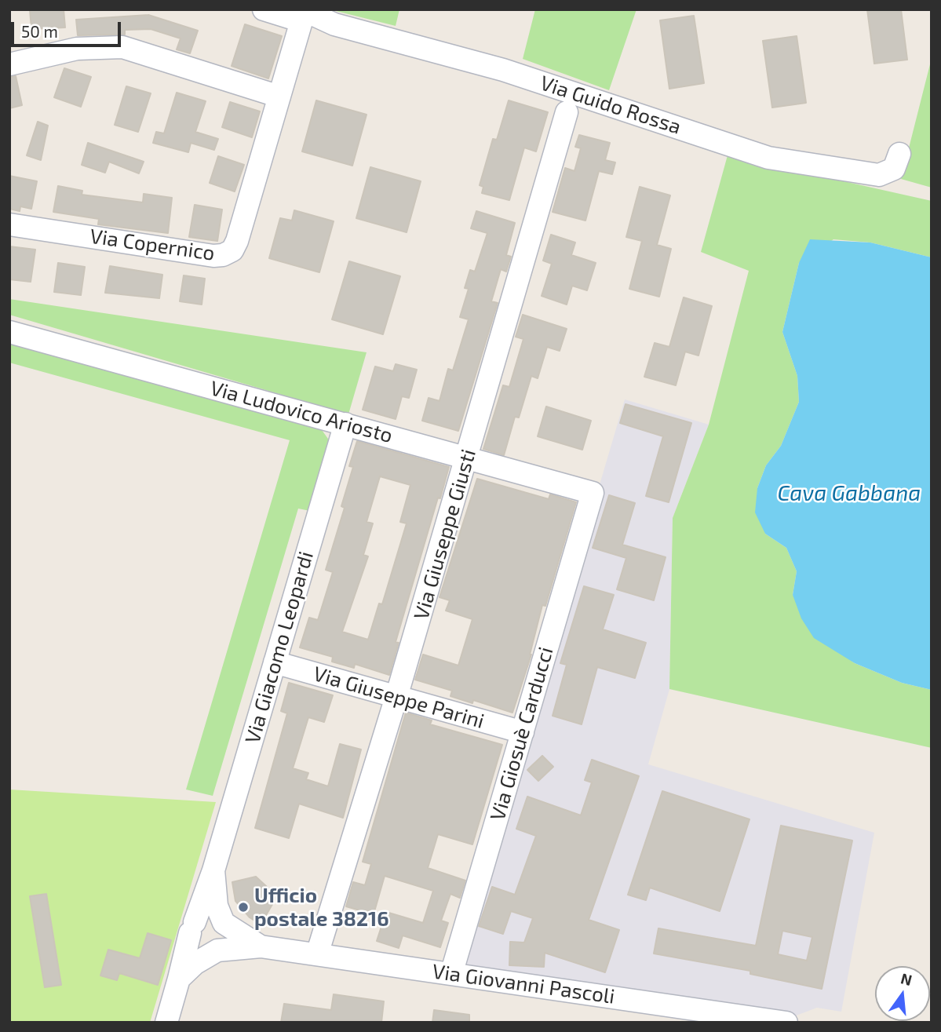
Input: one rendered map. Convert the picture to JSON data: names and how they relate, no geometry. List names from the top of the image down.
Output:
{
  "streets": {
    "street": [
      "Via Guido Rossa",
      "Via Copernico",
      "Via Ludovico Ariosto",
      "Via Giuseppe Giusti",
      "Via Giacomo Leopardi",
      "Via Giuseppe Parini",
      "Via Giosuè Carducci",
      "Via Giovanni Pascoli"
    ]
  },
  "crossings": [
    ["Via Guido Rossa", "Via Copernico"],
    ["Via Ludovico Ariosto", "Via Giuseppe Giusti"],
    ["Via Ludovico Ariosto", "Via Giacomo Leopardi"],
    ["Via Ludovico Ariosto", "Via Giosuè Carducci"],
    ["Via Giuseppe Giusti", "Via Giuseppe Parini"],
    ["Via Giuseppe Giusti", "Via Giovanni Pascoli"],
    ["Via Giacomo Leopardi", "Via Giuseppe Parini"],
    ["Via Giacomo Leopardi", "Via Giovanni Pascoli"],
    ["Via Giuseppe Parini", "Via Giosuè Carducci"],
    ["Via Giosuè Carducci", "Via Giovanni Pascoli"]
  ],
  "water": ["Cava Gabbana"],
  "places": ["Ufficio postale 38216"],
  "scale_bar": "50 m",
  "north": "top"
}
